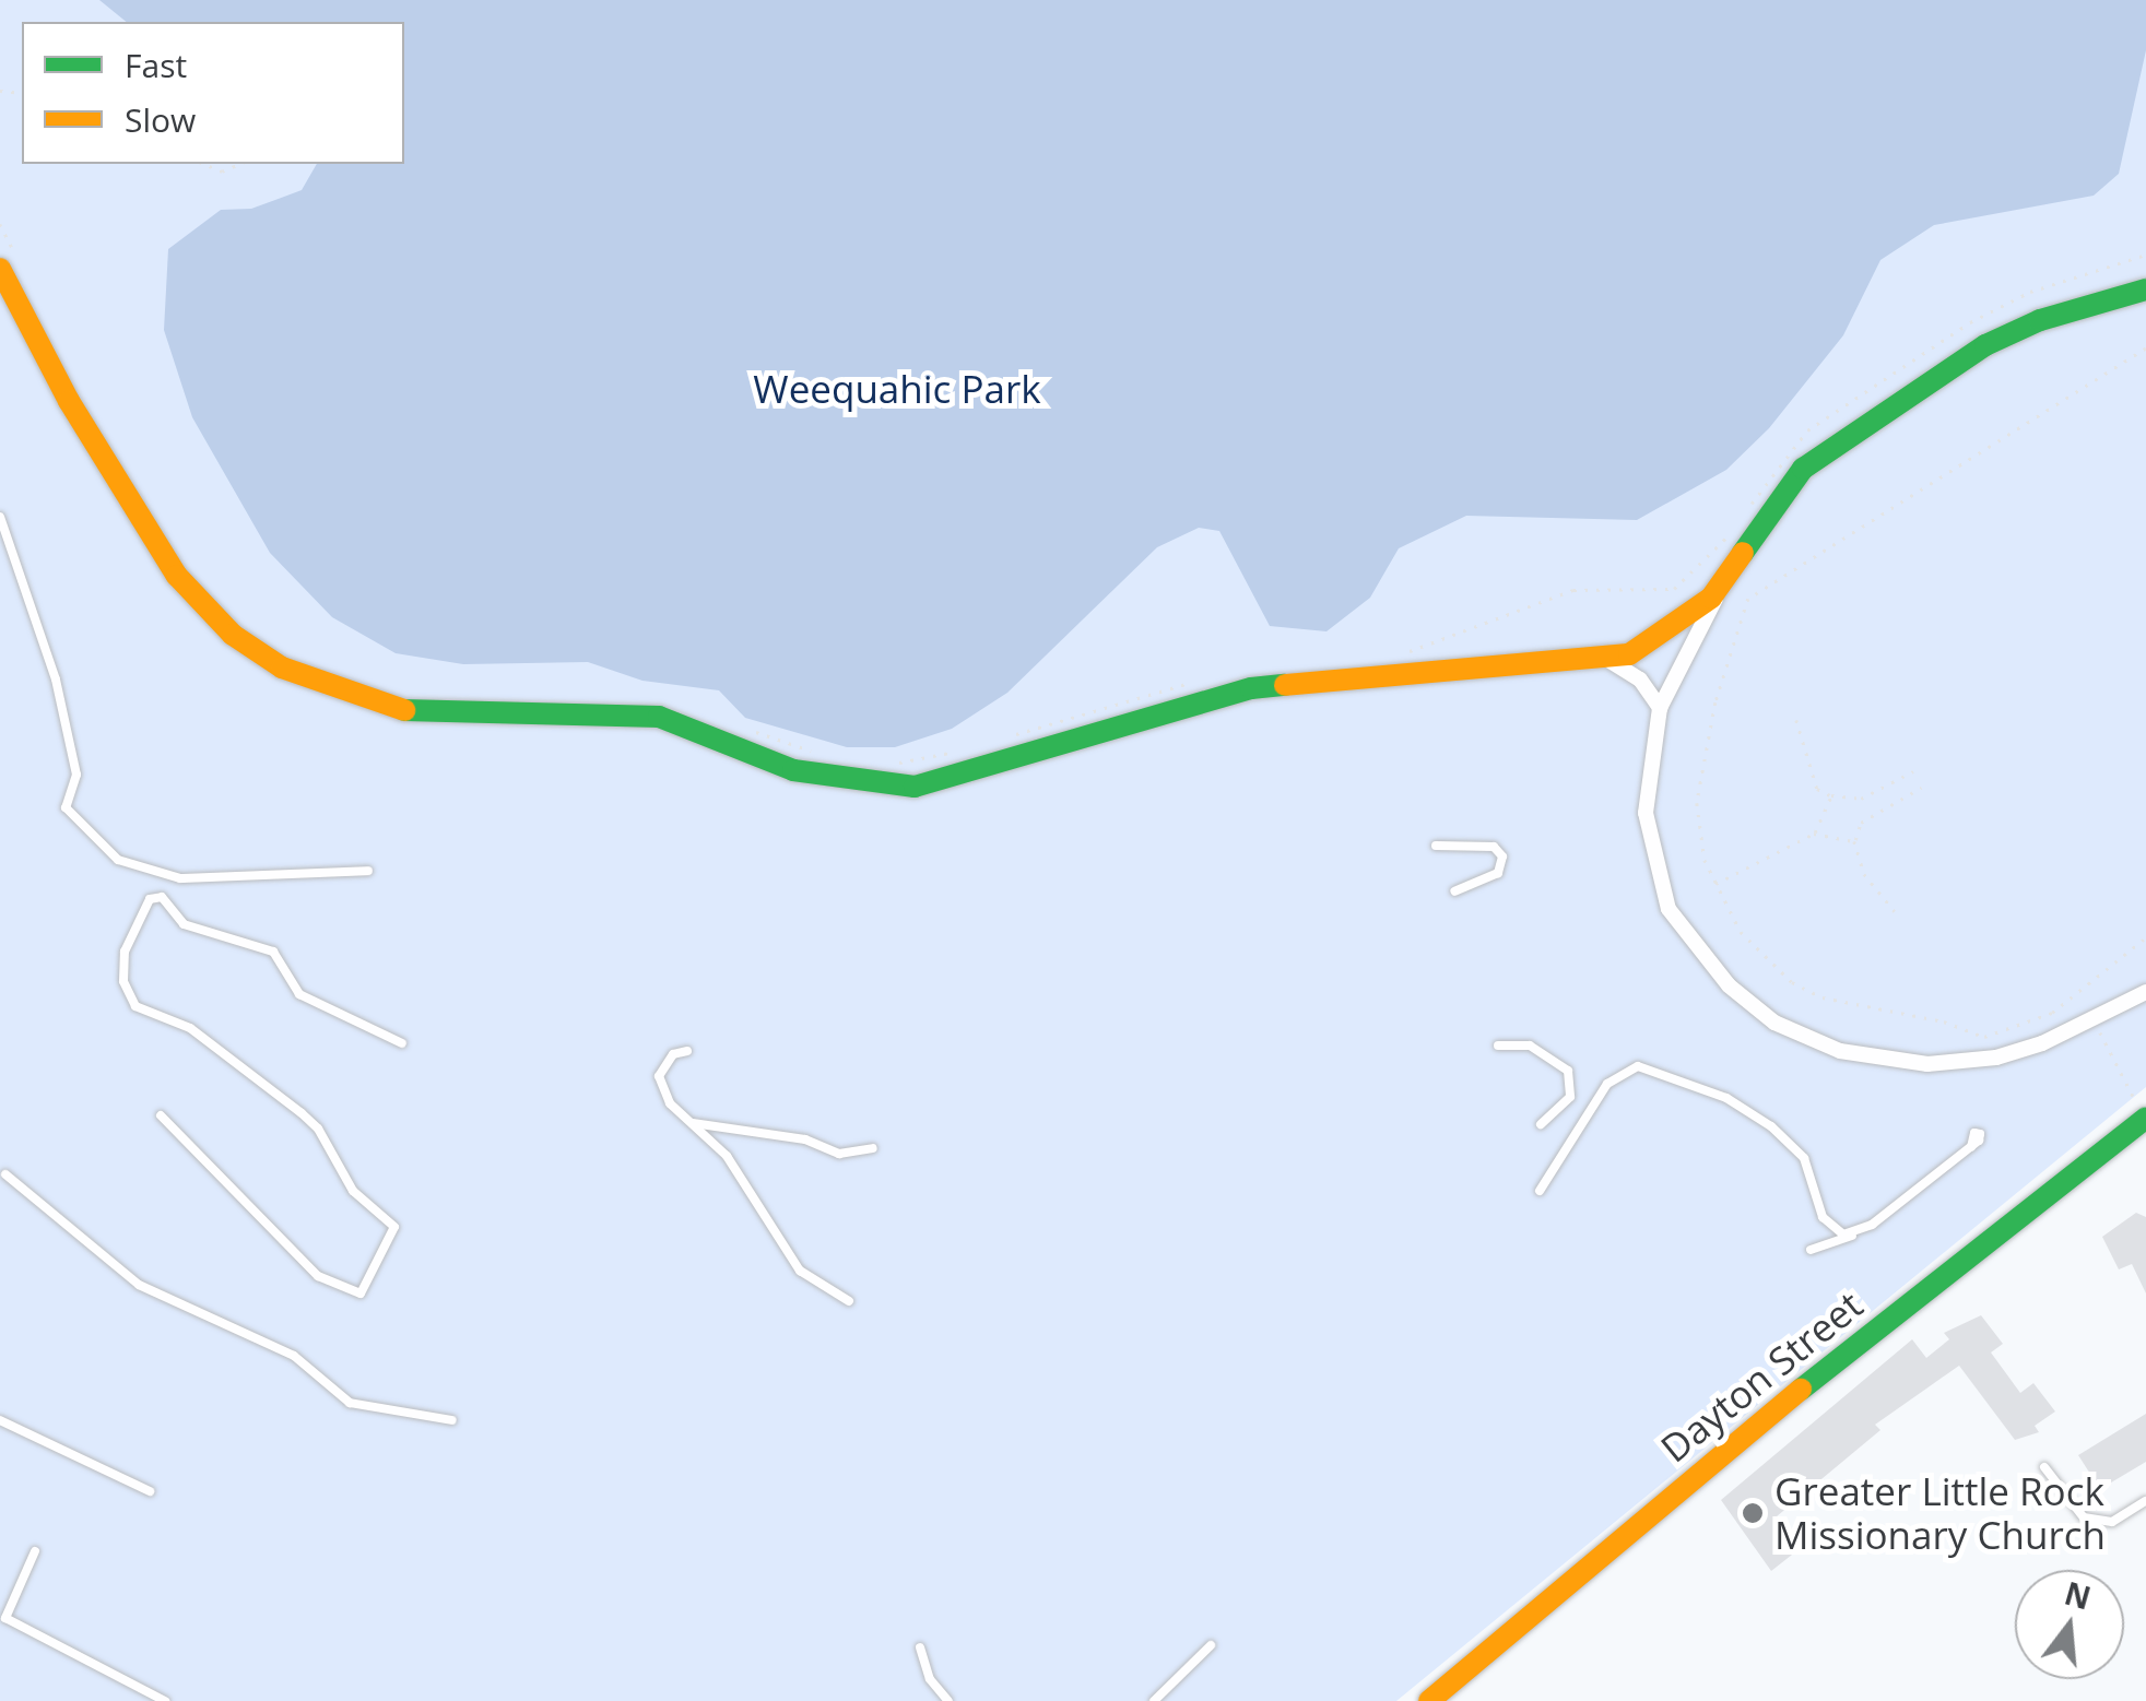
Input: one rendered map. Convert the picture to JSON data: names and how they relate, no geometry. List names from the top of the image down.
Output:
{
  "streets": {
    "street": ["Dayton Street"]
  },
  "parks": ["Weequahic Park"],
  "places": ["Greater Little Rock Missionary Church"],
  "legend": ["Fast", "Slow"],
  "north": "top"
}
